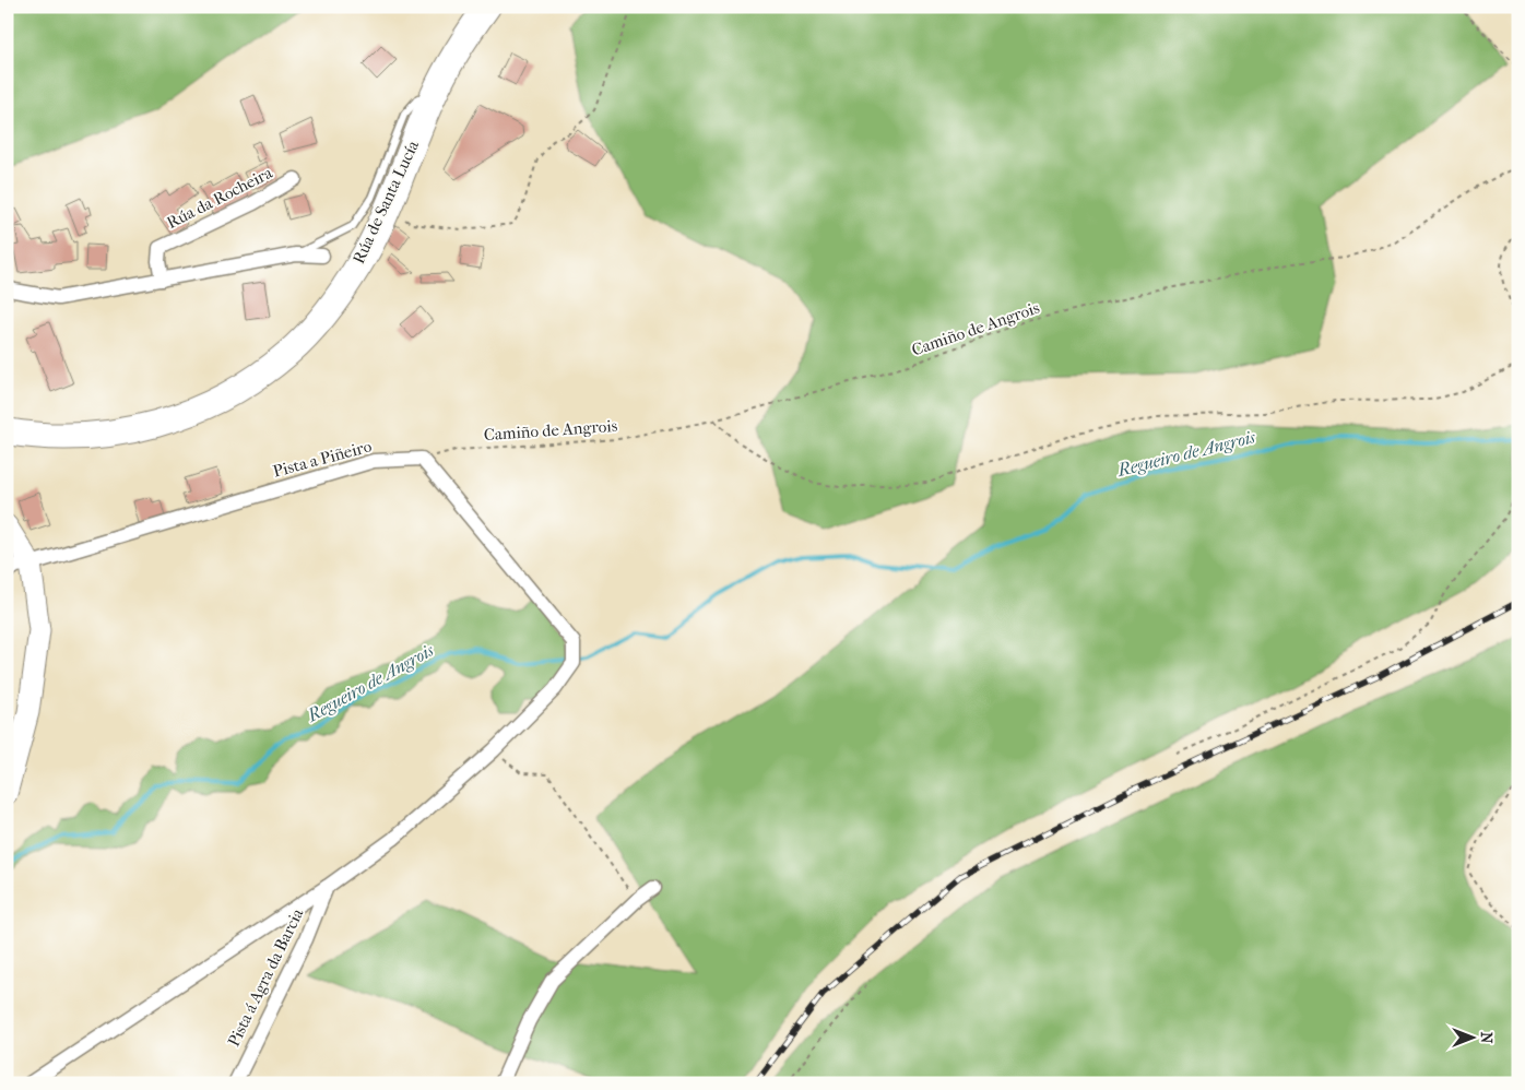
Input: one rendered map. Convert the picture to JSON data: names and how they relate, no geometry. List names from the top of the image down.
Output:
{
  "streets": {
    "highway": ["Rúa de Santa Lucía"],
    "street": ["Rúa da Rocheira", "Pista a Piñeiro", "Pista á Agra da Barcia"],
    "path": ["Camiño de Angrois"]
  },
  "crossings": [
    ["Camiño de Angrois", "Pista a Piñeiro"]
  ],
  "water": ["Regueiro de Angrois"],
  "north": "right"
}
